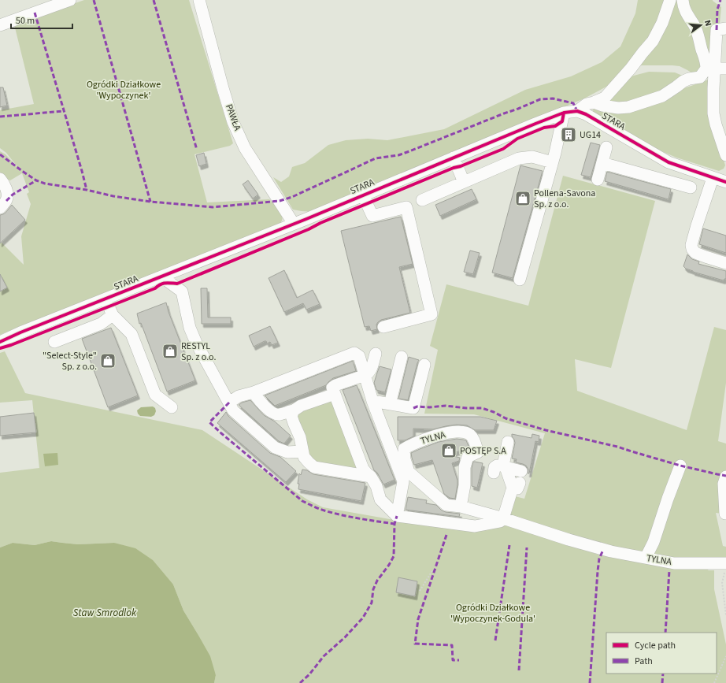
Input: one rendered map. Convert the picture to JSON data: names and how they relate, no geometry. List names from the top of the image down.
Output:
{
  "streets": {
    "street": ["PAWŁA", "STARA", "TYLNA"]
  },
  "crossings": [
    ["PAWŁA", "STARA"]
  ],
  "water": ["Staw Smrodlok"],
  "parks": ["Ogródki Działkowe 'Wypoczynek'", "Ogródki Działkowe 'Wypoczynek-Godula'"],
  "places": {
    "building": ["UG14"],
    "shop": [
      "Pollena-Savona Sp. z o.o.",
      "RESTYL Sp. z o.o.",
      "\"Select-Style\" Sp. z o.o.",
      "POSTĘP S.A"
    ]
  },
  "legend": ["Cycle path", "Path"],
  "scale_bar": "50 m",
  "north": "right"
}
